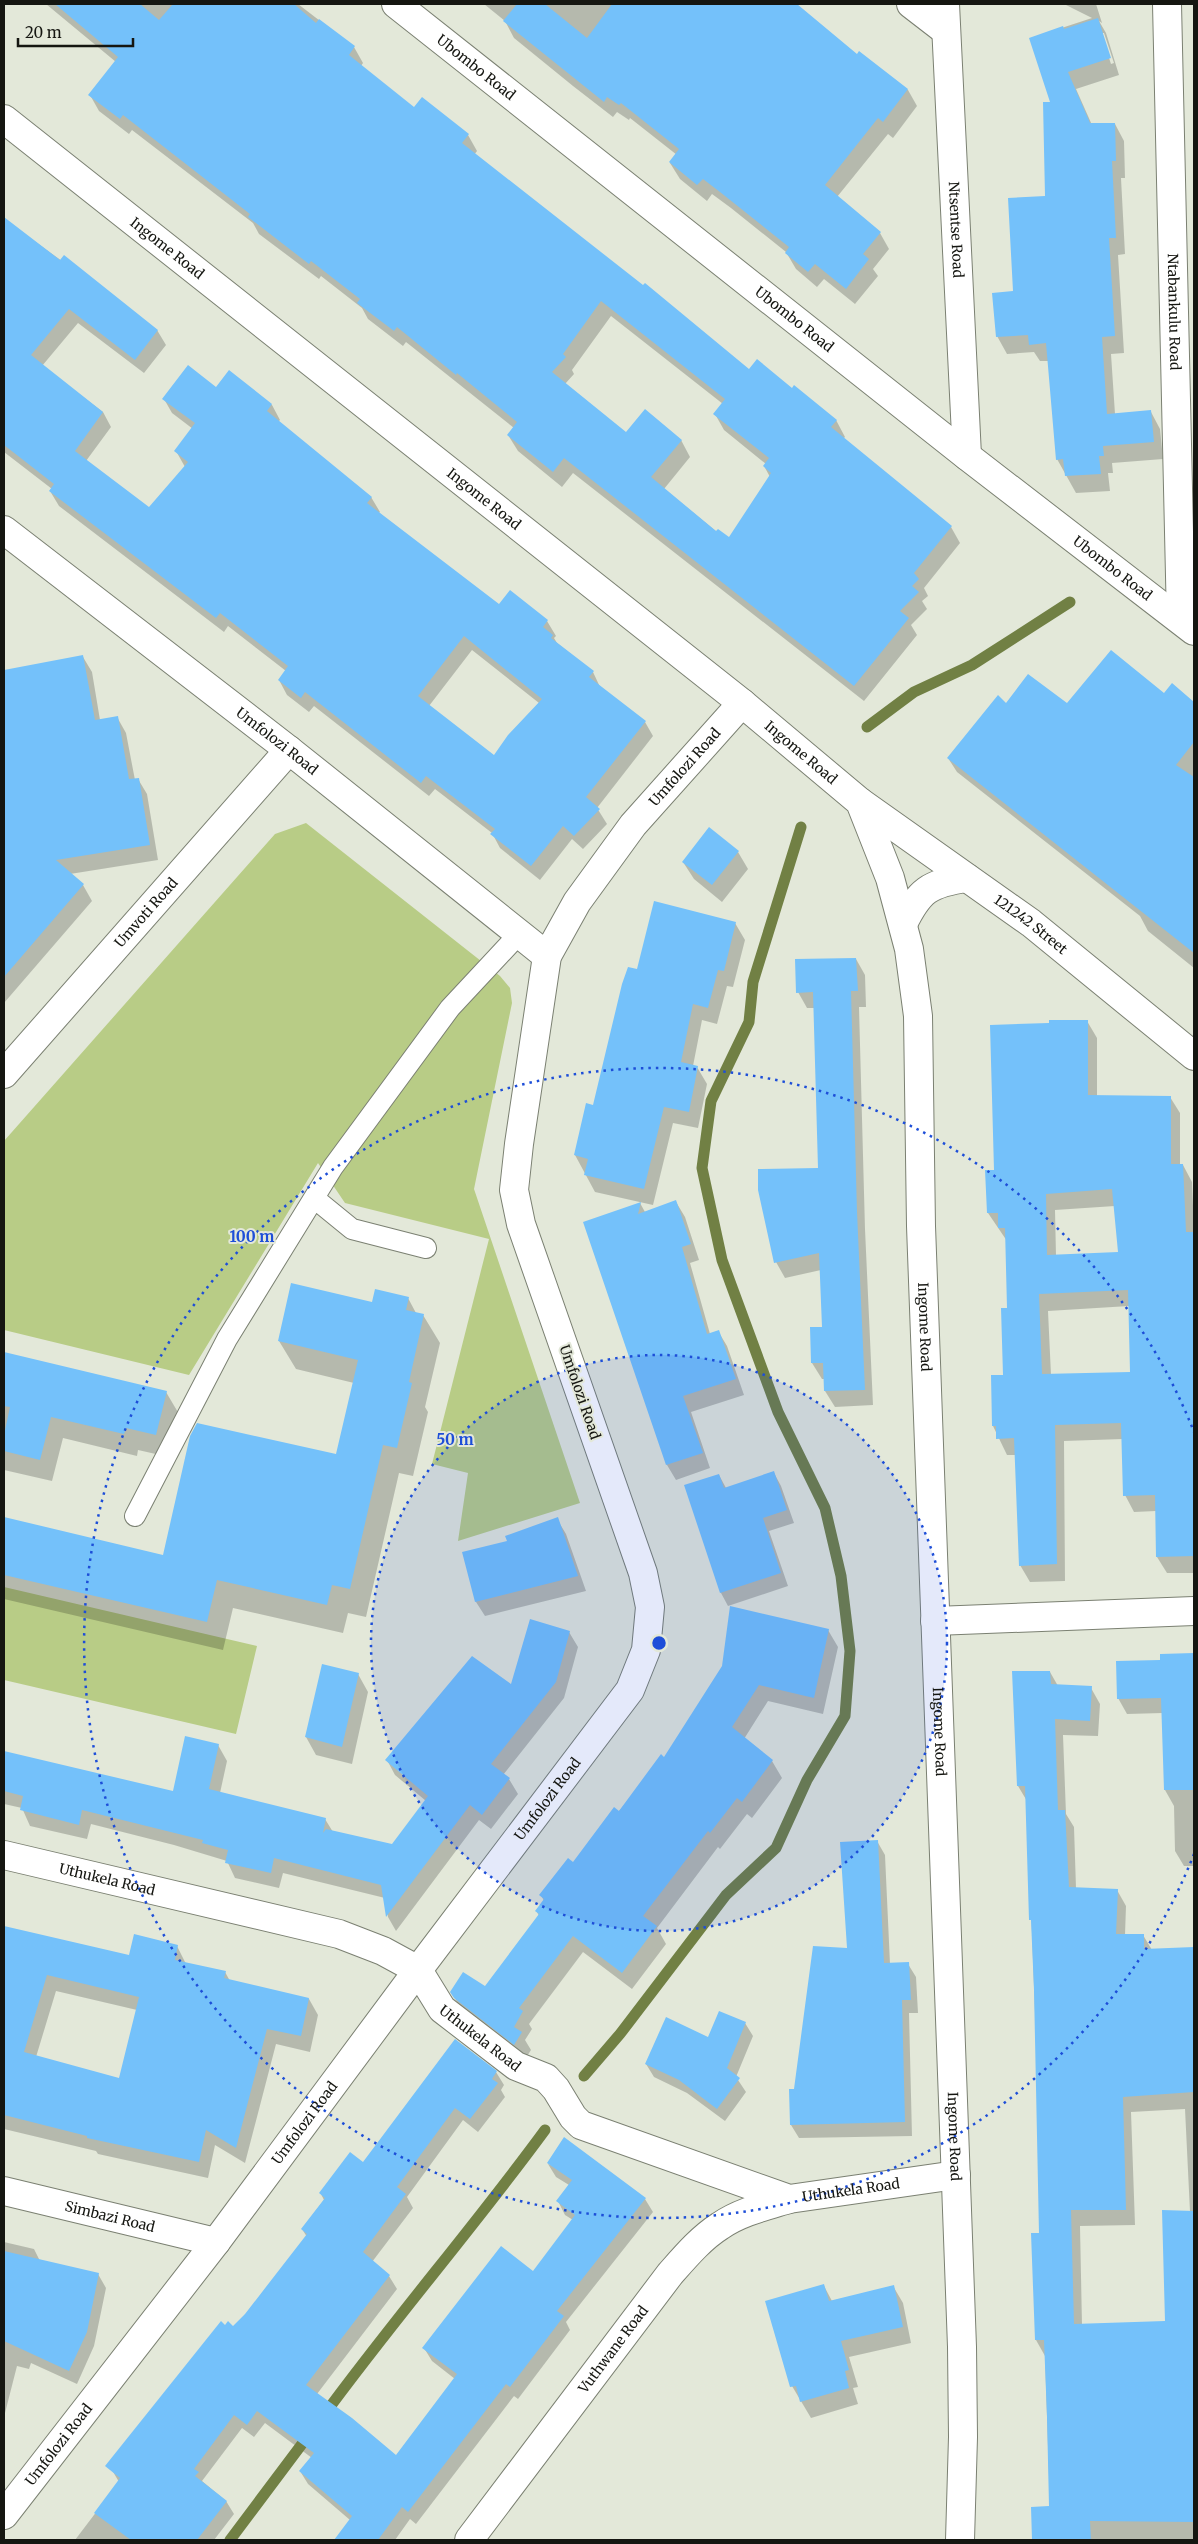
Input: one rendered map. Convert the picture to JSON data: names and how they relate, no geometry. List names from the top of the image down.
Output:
{
  "streets": {
    "street": [
      "Ubombo Road",
      "Ntsentse Road",
      "Ingome Road",
      "Ntabankulu Road",
      "Umfolozi Road",
      "Umvoti Road",
      "121242 Street",
      "Uthukela Road",
      "Simbazi Road",
      "Vuthwane Road"
    ]
  },
  "crossings": [
    ["Ubombo Road", "Ntsentse Road"],
    ["Ubombo Road", "Ntabankulu Road"],
    ["Ingome Road", "Umfolozi Road"],
    ["Ingome Road", "121242 Street"],
    ["Ingome Road", "Uthukela Road"],
    ["Umfolozi Road", "Umvoti Road"],
    ["Umfolozi Road", "Uthukela Road"],
    ["Umfolozi Road", "Simbazi Road"],
    ["Uthukela Road", "Vuthwane Road"]
  ],
  "scale_bar": "20 m",
  "rings": ["100 m", "50 m"]
}
